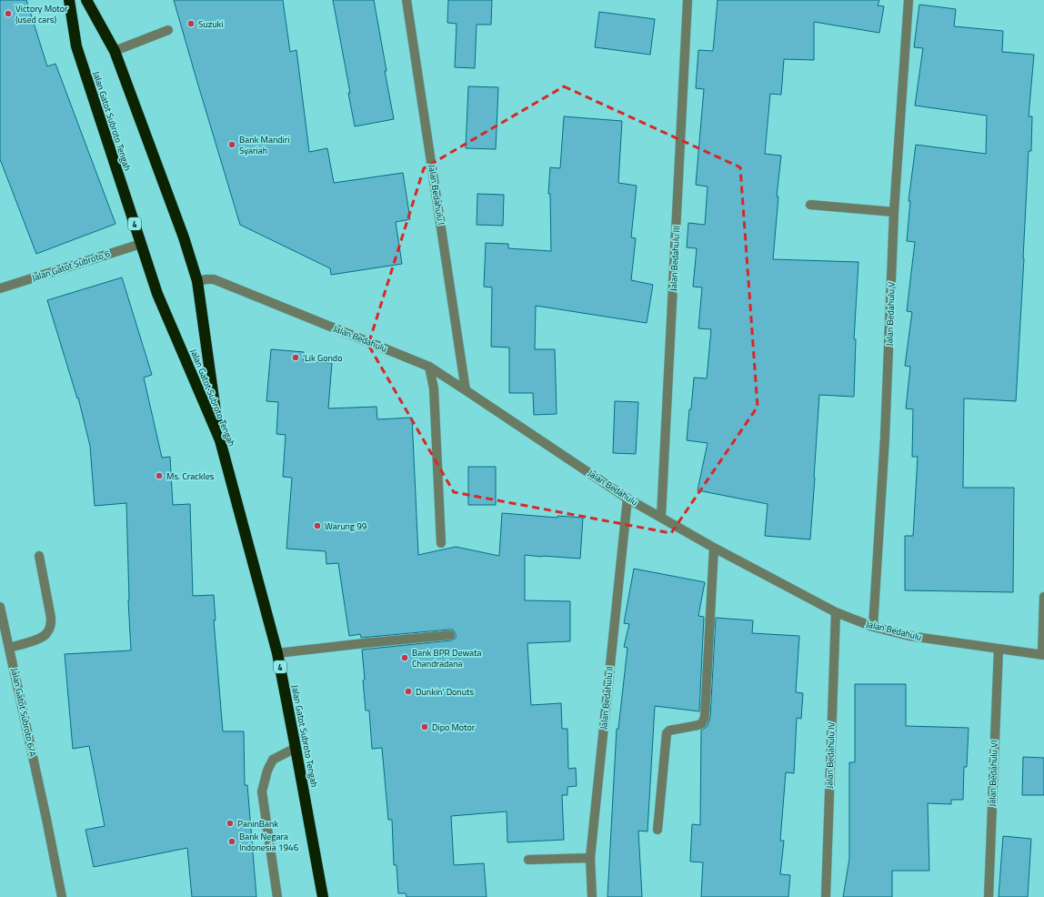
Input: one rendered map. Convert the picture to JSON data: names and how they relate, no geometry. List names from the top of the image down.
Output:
{
  "streets": {
    "highway": ["Jalan Gatot Subroto Tengah", "4"],
    "street": [
      "Jalan Bedahulu I",
      "Jalan Bedahulu III",
      "Jalan Gatot Subroto 6",
      "Jalan Bedahulu V",
      "Jalan Bedahulu",
      "Jalan Bedahulu II",
      "Jalan Gatot Subroto 6/A",
      "Jalan Bedahulu IV",
      "Jalan Bedahulu VI"
    ]
  },
  "crossings": [
    ["Jalan Gatot Subroto Tengah", "4"],
    ["Jalan Gatot Subroto Tengah", "Jalan Gatot Subroto 6"],
    ["Jalan Bedahulu I", "Jalan Bedahulu"],
    ["4", "Jalan Bedahulu"],
    ["Jalan Bedahulu III", "Jalan Bedahulu"],
    ["Jalan Bedahulu V", "Jalan Bedahulu"],
    ["Jalan Bedahulu", "Jalan Bedahulu II"],
    ["Jalan Bedahulu", "Jalan Bedahulu IV"],
    ["Jalan Bedahulu", "Jalan Bedahulu VI"]
  ],
  "places": [
    "Victory Motor (used cars)",
    "Suzuki",
    "Bank Mandiri Syariah",
    "'Lik Gondo",
    "Ms. Crackles",
    "Warung 99",
    "Bank BPR Dewata Chandradana",
    "Dunkin' Donuts",
    "Dipo Motor",
    "PaninBank",
    "Bank Negara Indonesia 1946"
  ]
}
